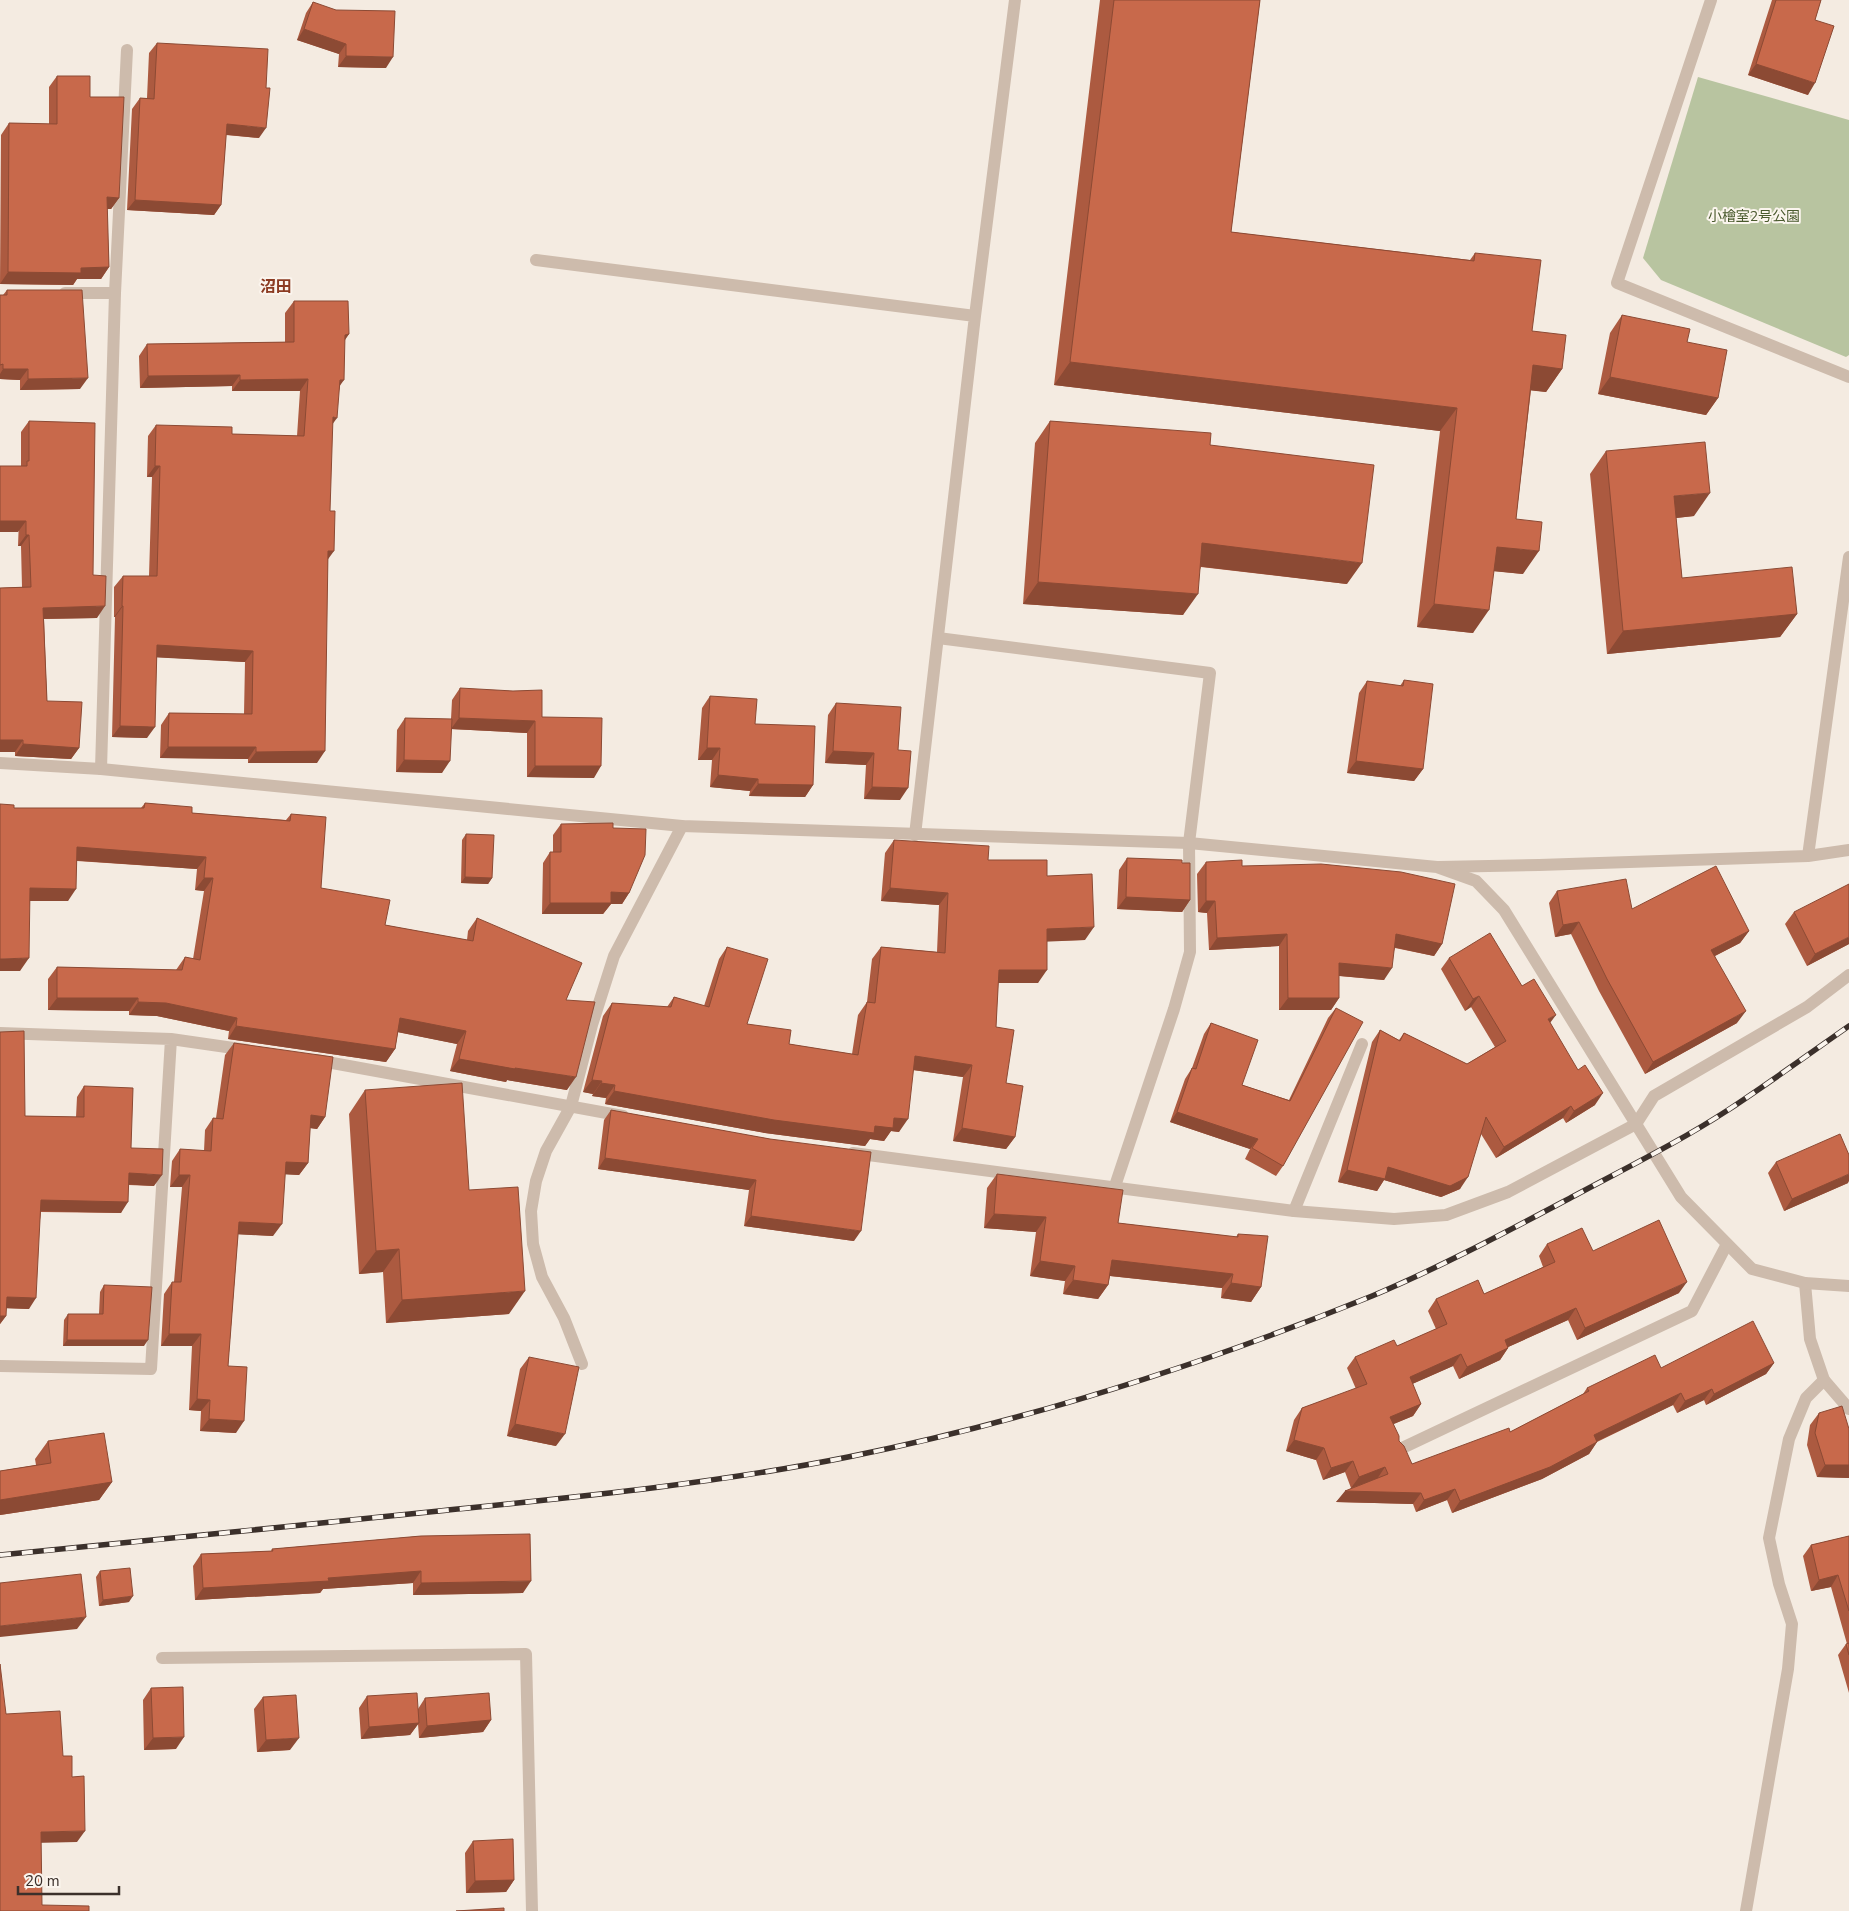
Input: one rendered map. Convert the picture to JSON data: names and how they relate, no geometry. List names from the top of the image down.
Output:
{
  "districts": ["沼田"],
  "parks": ["小檜室2号公園"],
  "scale_bar": "20 m"
}
